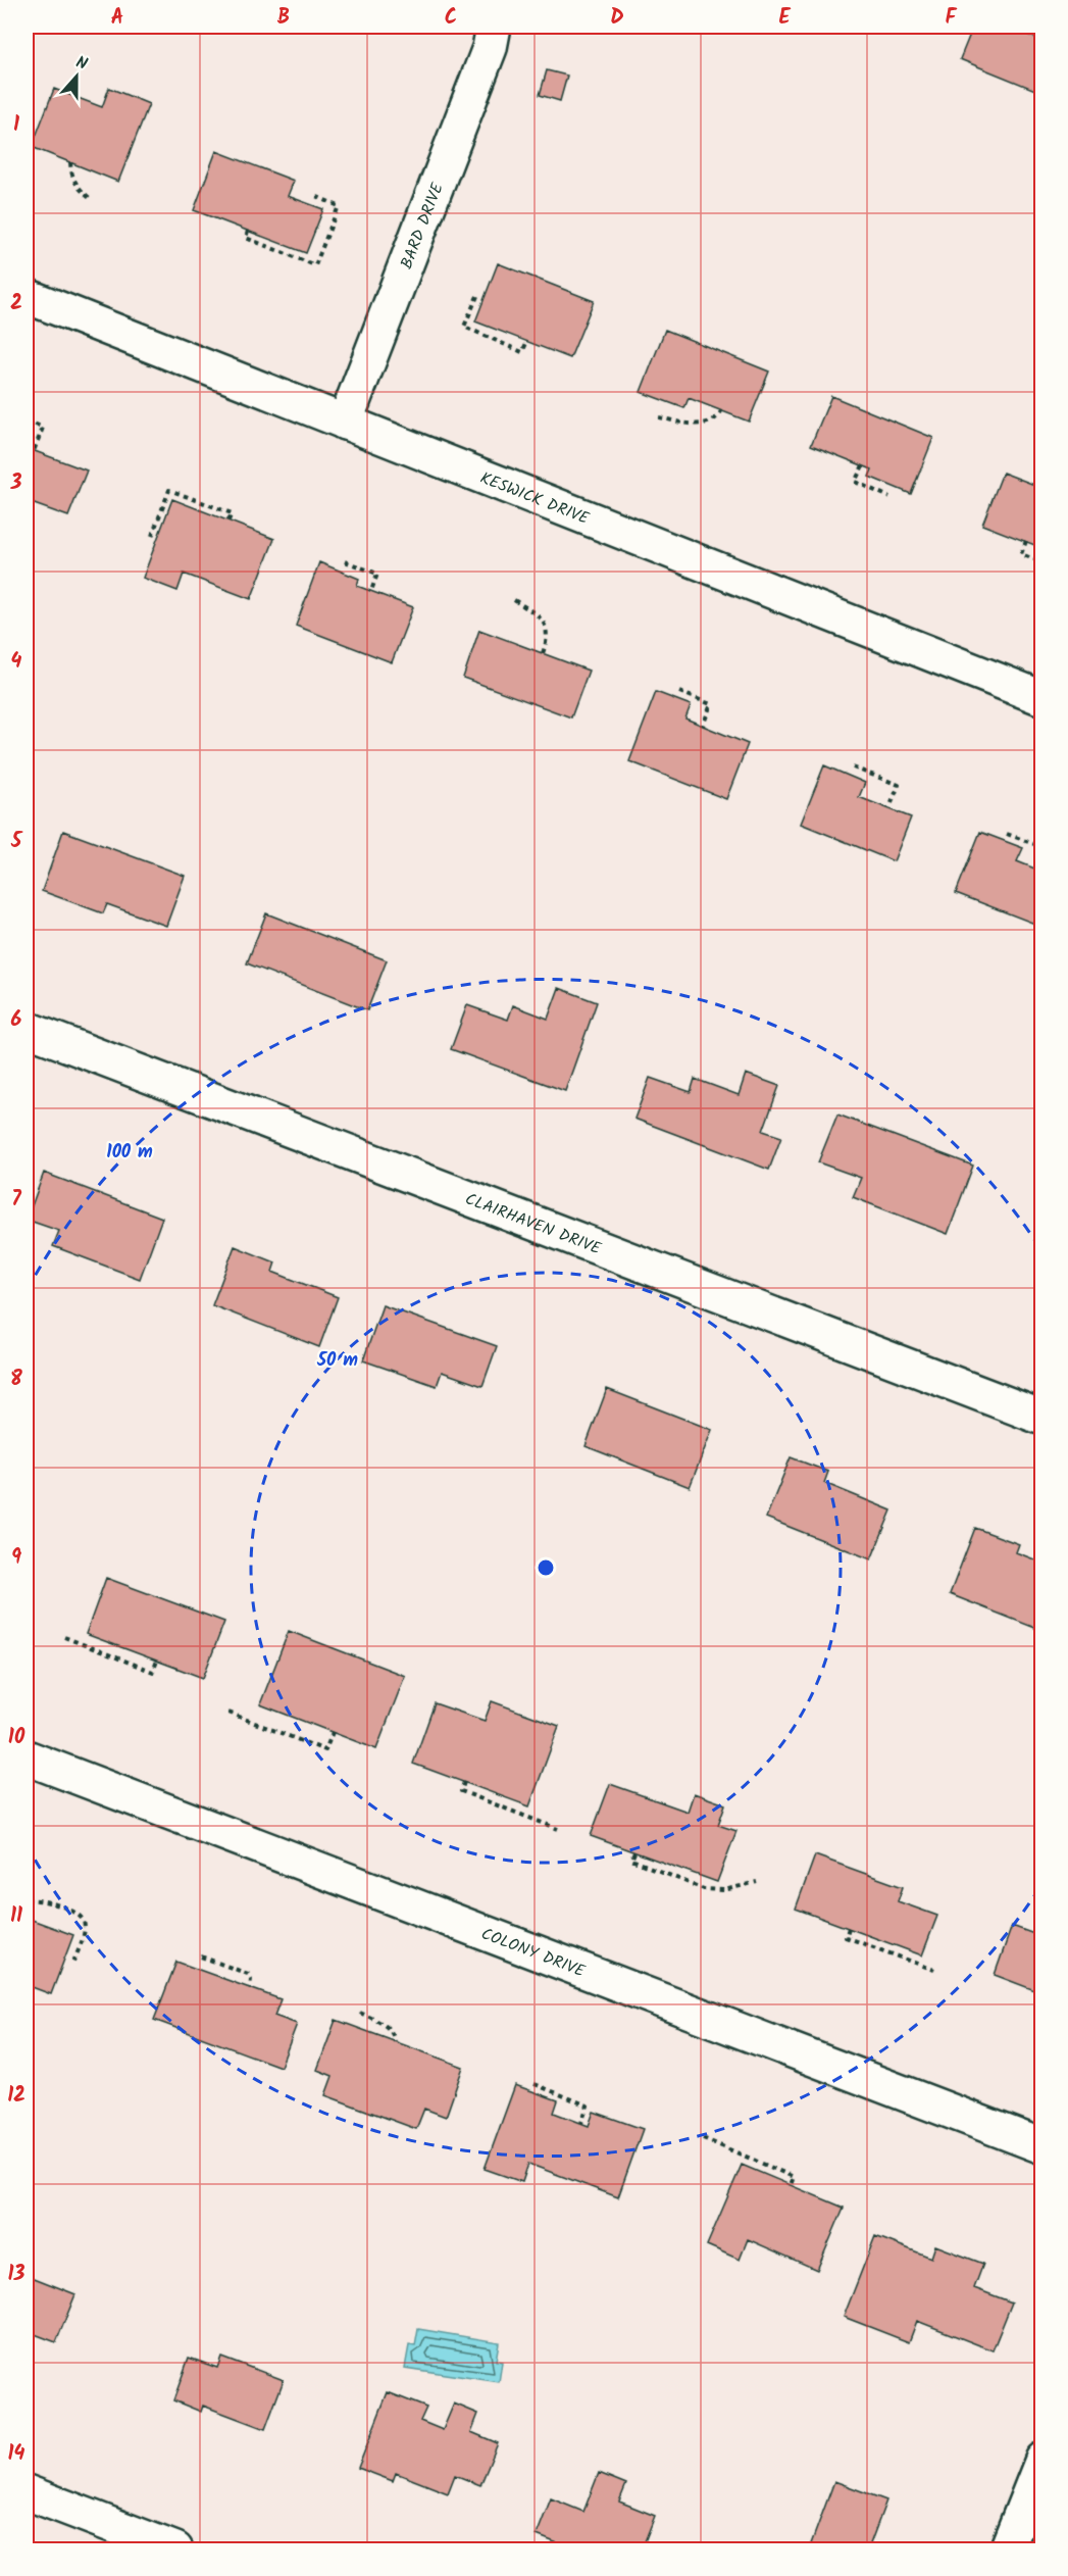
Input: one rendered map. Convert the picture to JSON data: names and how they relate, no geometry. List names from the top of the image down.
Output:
{
  "streets": {
    "street": [
      "BARD DRIVE",
      "KESWICK DRIVE",
      "CLAIRHAVEN DRIVE",
      "COLONY DRIVE"
    ]
  },
  "crossings": [
    ["BARD DRIVE", "KESWICK DRIVE"]
  ],
  "north": "top",
  "grid": {
    "columns": [
      "A",
      "B",
      "C",
      "D",
      "E",
      "F"
    ],
    "rows": [
      "1",
      "2",
      "3",
      "4",
      "5",
      "6",
      "7",
      "8",
      "9",
      "10",
      "11",
      "12",
      "13",
      "14"
    ]
  },
  "rings": ["100 m", "50 m"]
}
